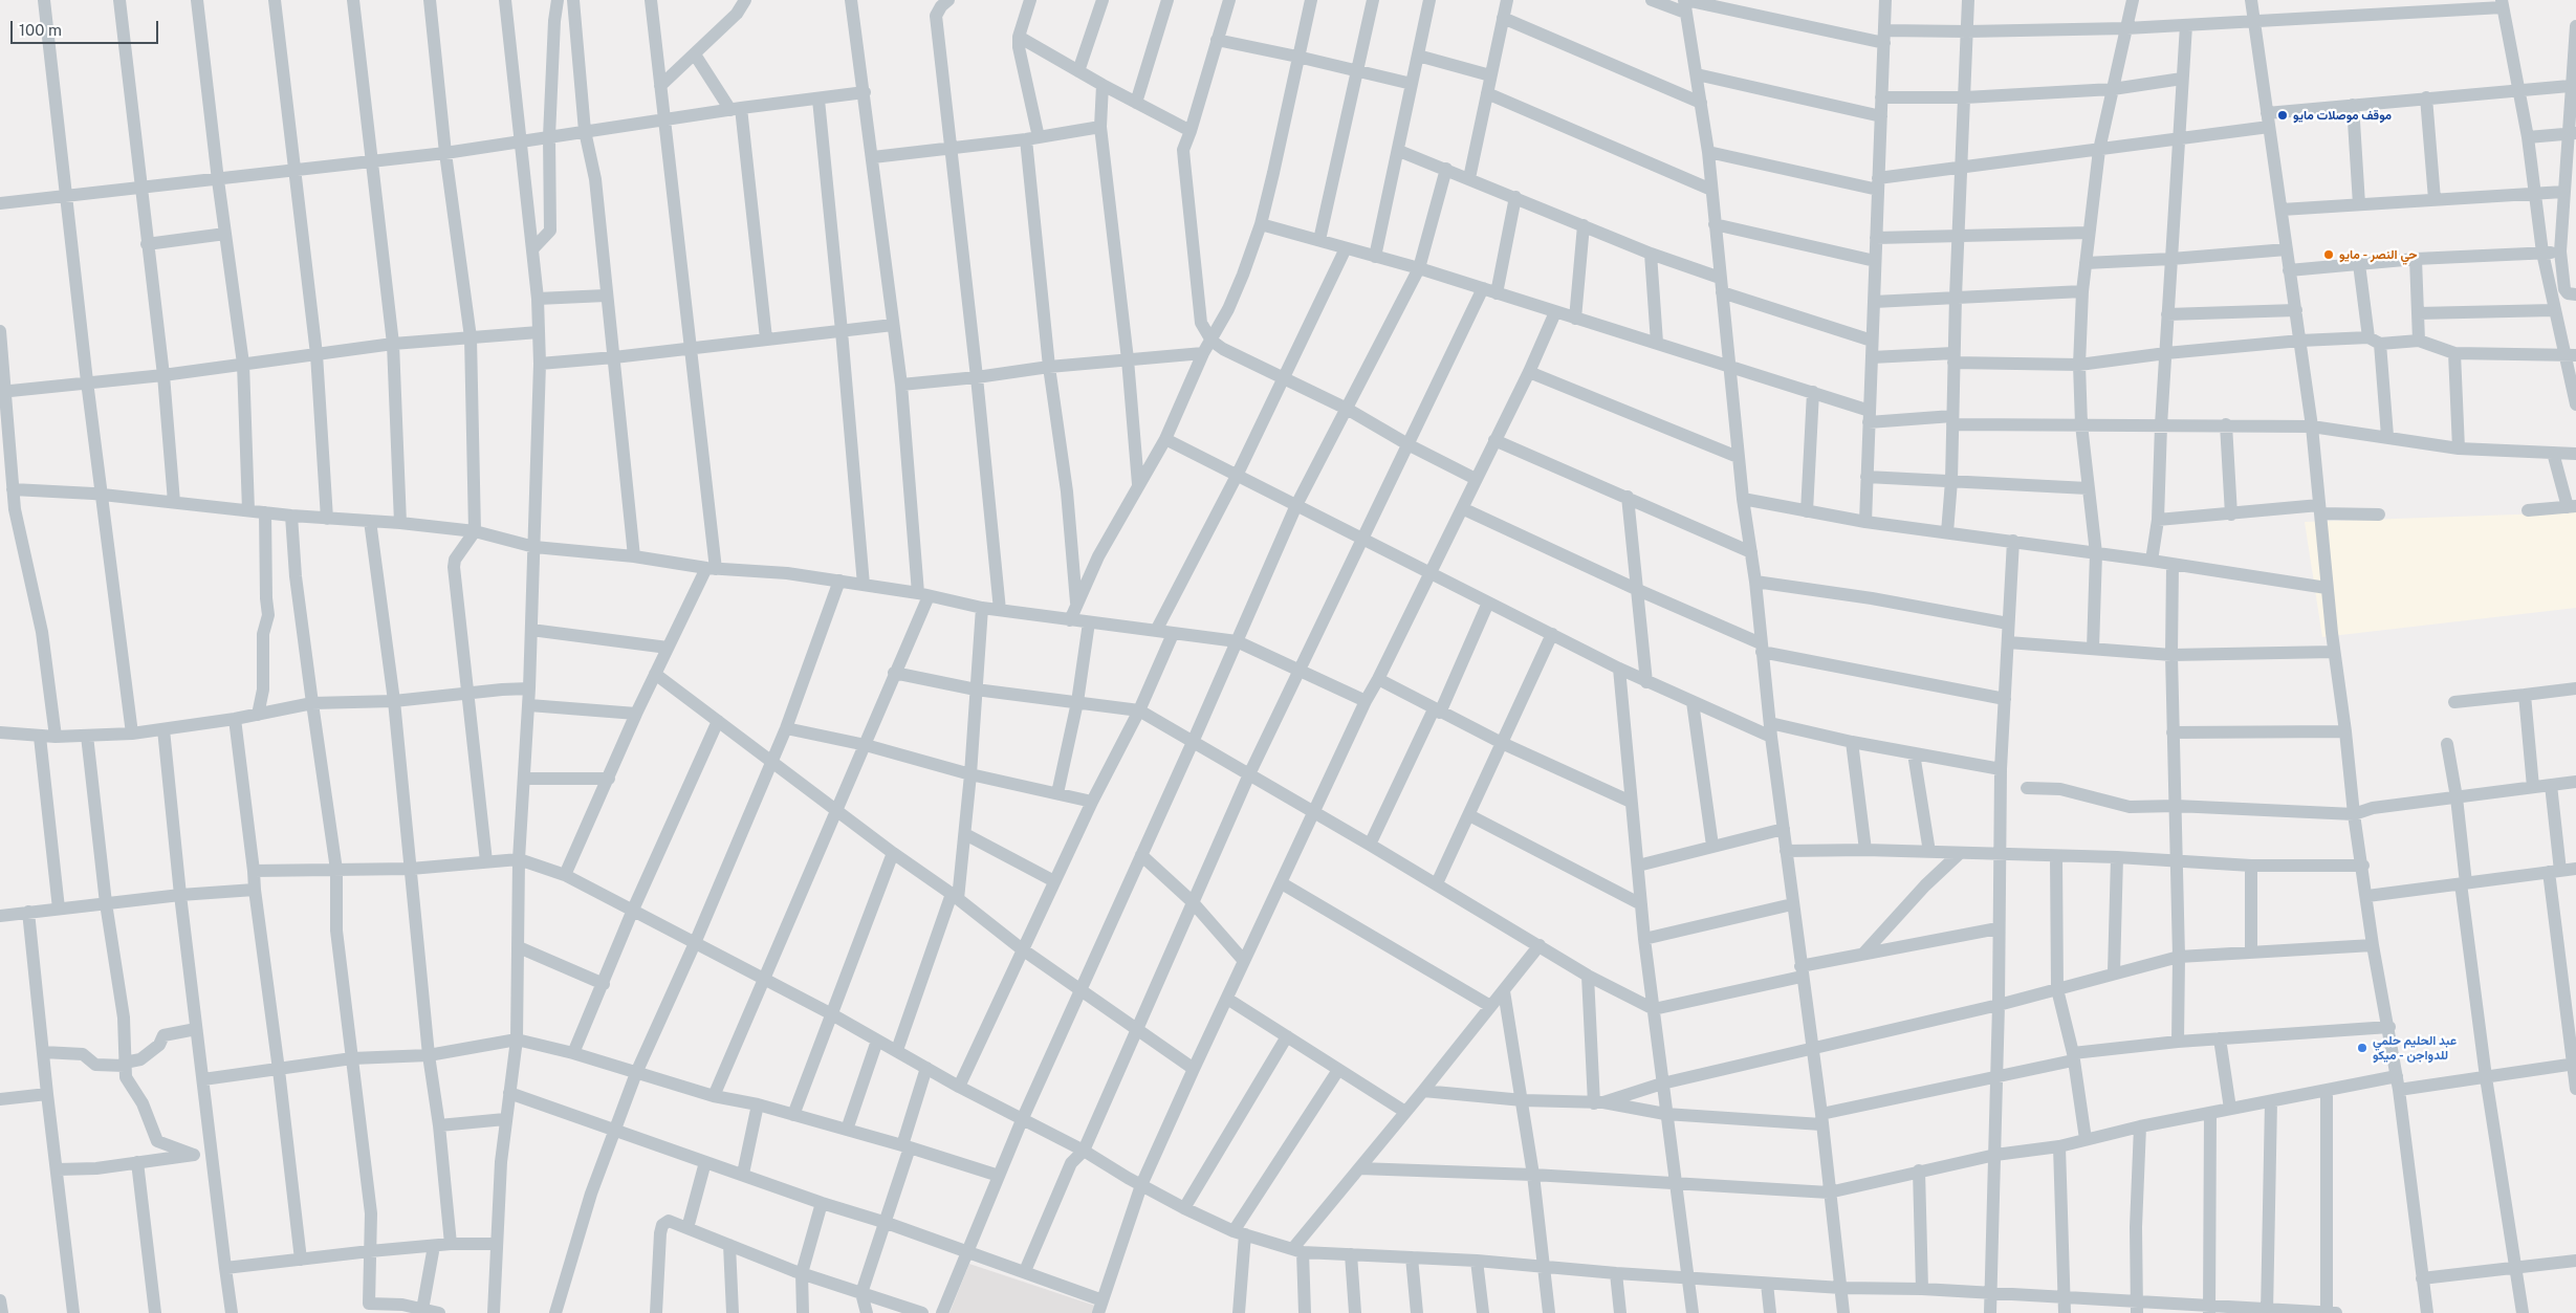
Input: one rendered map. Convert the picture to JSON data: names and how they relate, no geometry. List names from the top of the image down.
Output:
{
  "places": ["موقف موصلات مايو", "حي النصر - مايو", "عبد الحليم حلمي للدواجن - ميكو"],
  "scale_bar": "100 m"
}
